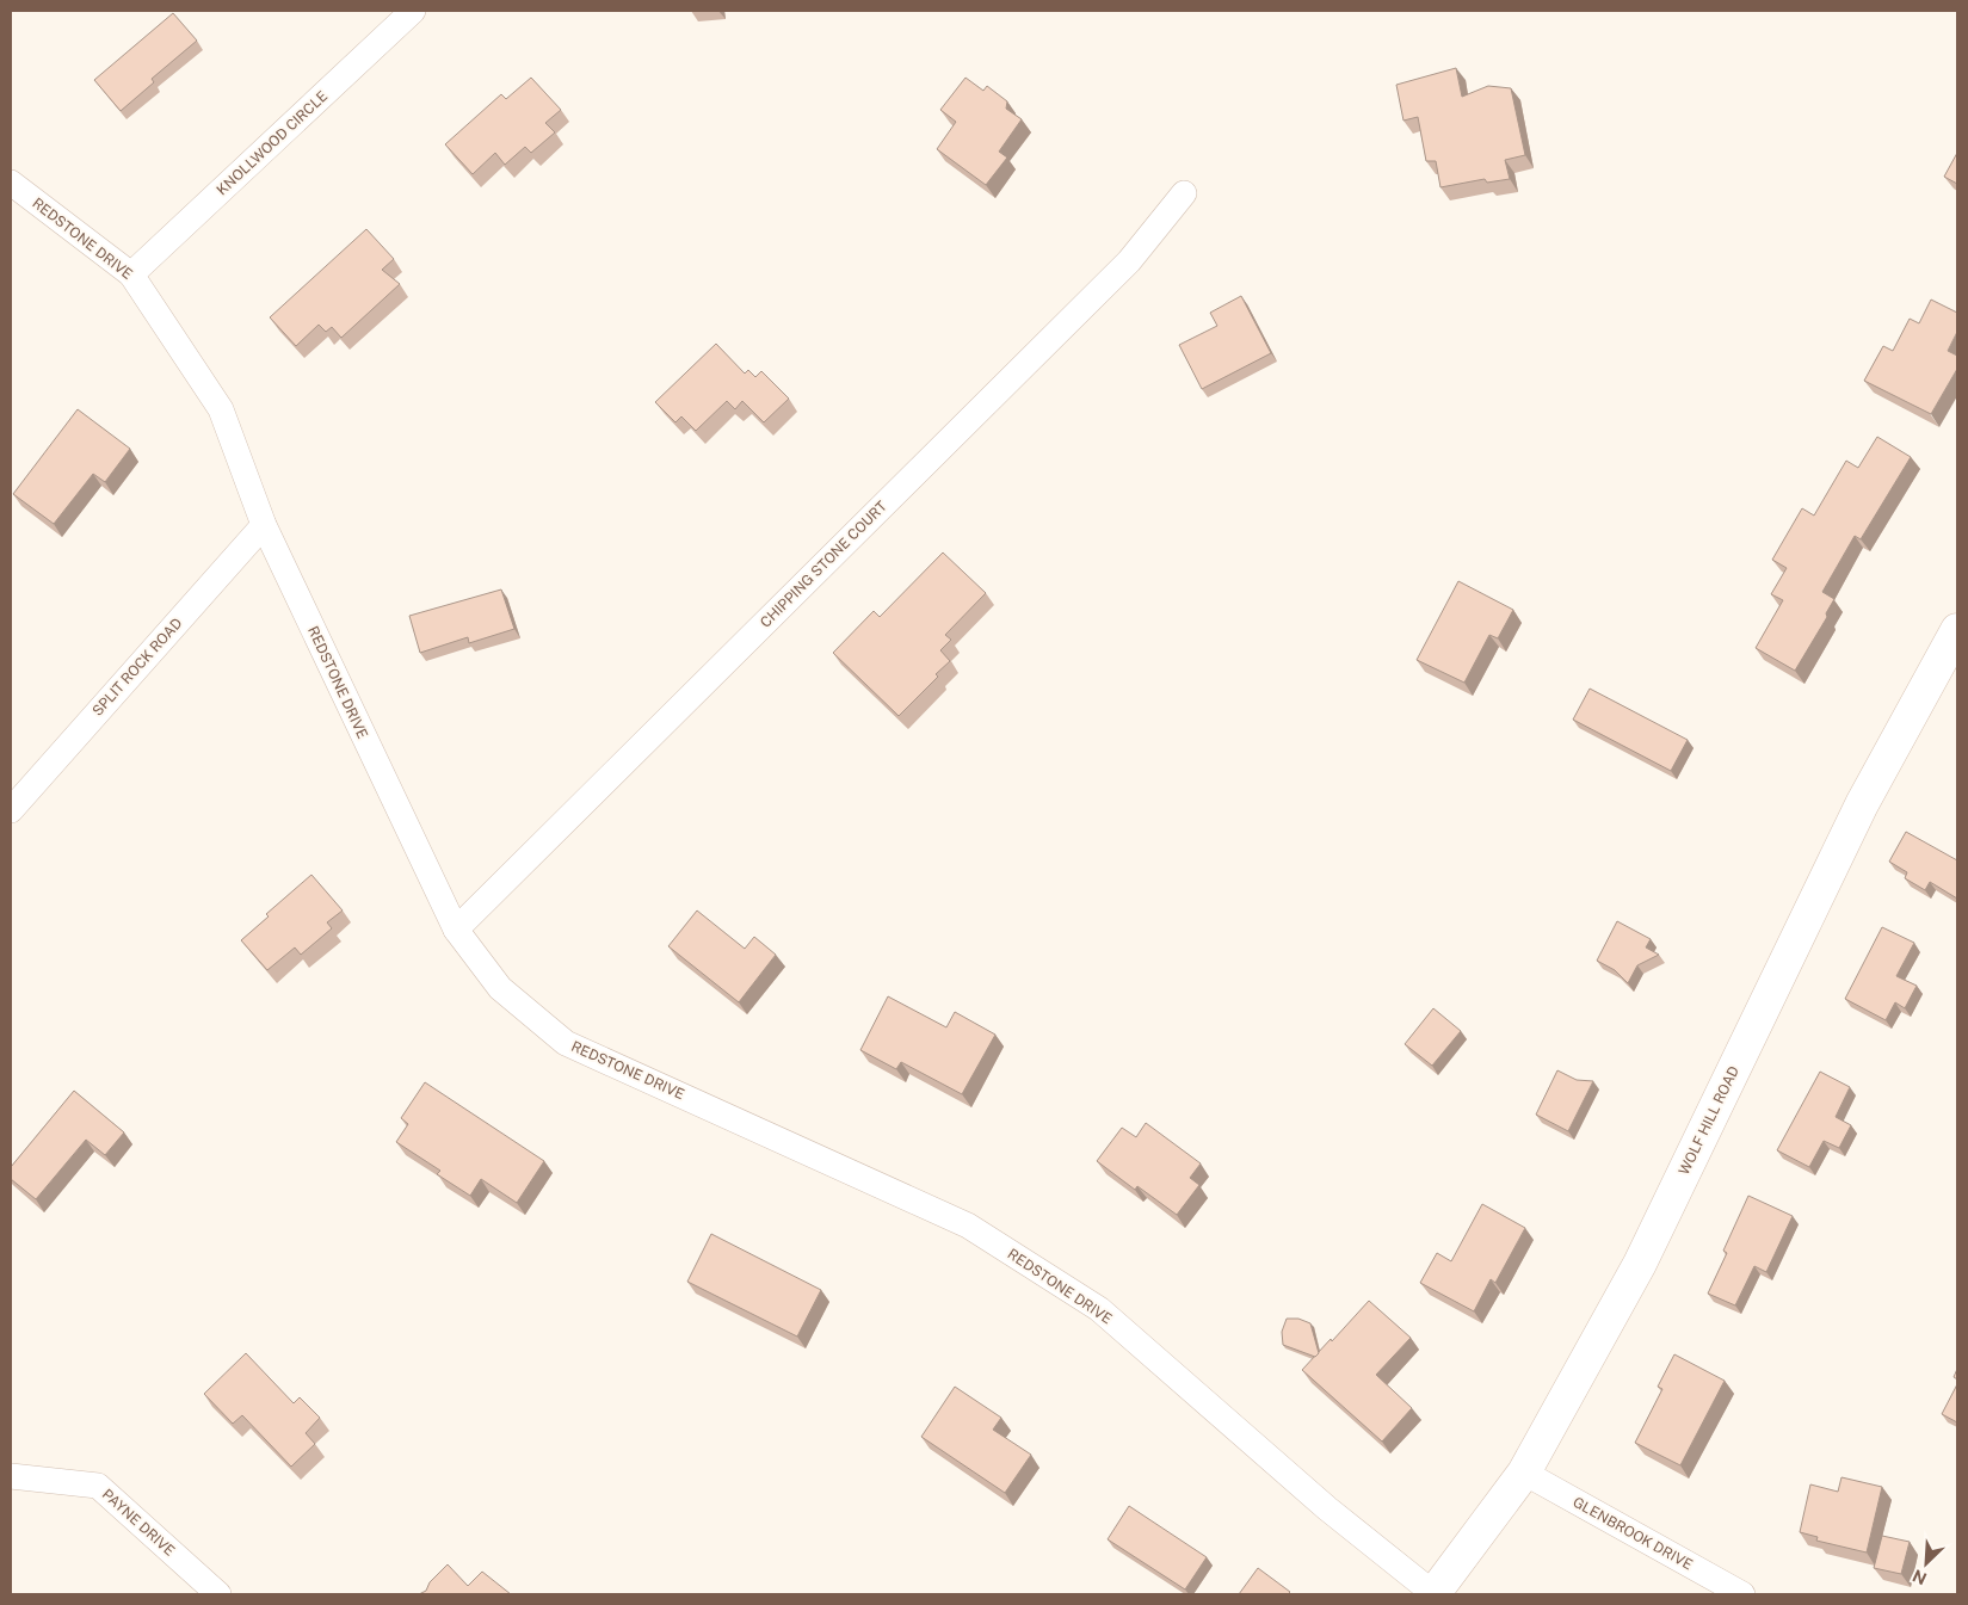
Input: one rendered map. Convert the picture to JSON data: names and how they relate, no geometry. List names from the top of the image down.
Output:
{
  "streets": {
    "street": [
      "KNOLLWOOD CIRCLE",
      "REDSTONE DRIVE",
      "CHIPPING STONE COURT",
      "SPLIT ROCK ROAD",
      "WOLF HILL ROAD",
      "PAYNE DRIVE",
      "GLENBROOK DRIVE"
    ]
  },
  "crossings": [
    ["KNOLLWOOD CIRCLE", "REDSTONE DRIVE"],
    ["REDSTONE DRIVE", "CHIPPING STONE COURT"],
    ["REDSTONE DRIVE", "SPLIT ROCK ROAD"],
    ["REDSTONE DRIVE", "WOLF HILL ROAD"],
    ["WOLF HILL ROAD", "GLENBROOK DRIVE"]
  ],
  "north": "bottom left"
}
